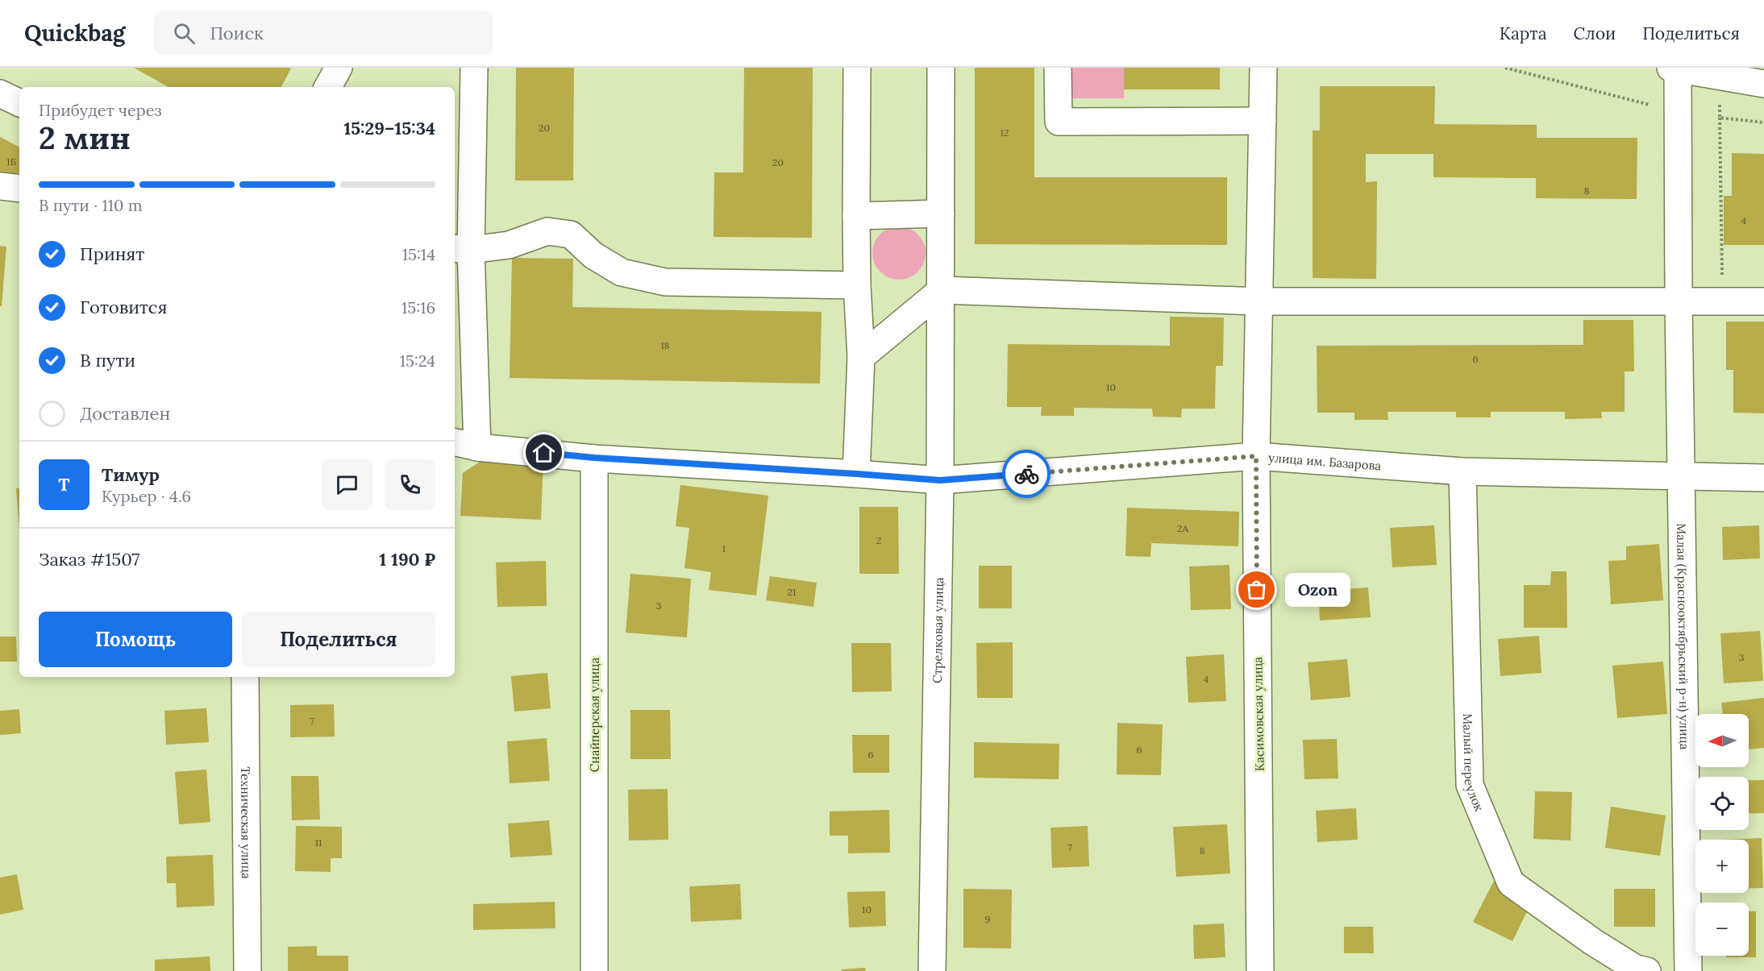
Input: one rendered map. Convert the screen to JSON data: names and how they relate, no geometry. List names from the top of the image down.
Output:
{
  "streets": {
    "street": [
      "улица им. Базарова",
      "Стрелковая улица",
      "Малая (Краснооктябрьский р-н) улица",
      "Касимовская улица",
      "Снайперская улица",
      "Малый переулок",
      "Техническая улица"
    ]
  },
  "crossings": [
    ["улица им. Базарова", "Стрелковая улица"],
    ["улица им. Базарова", "Малая (Краснооктябрьский р-н) улица"],
    ["улица им. Базарова", "Касимовская улица"],
    ["улица им. Базарова", "Снайперская улица"],
    ["улица им. Базарова", "Малый переулок"]
  ],
  "places": ["Ozon"],
  "house_numbers": [
    "20",
    "12",
    "1Б",
    "20",
    "8",
    "4",
    "18",
    "6",
    "10",
    "2А",
    "2",
    "1",
    "21",
    "3",
    "3",
    "4",
    "7",
    "6",
    "6",
    "11",
    "7",
    "8",
    "10",
    "9"
  ],
  "north": "left",
  "page": {
    "header": "Quickbag",
    "search": "Поиск",
    "nav": ["Карта", "Слои", "Поделиться"],
    "heading": ["2 мин", "Прибудет через", "15:29–15:34"],
    "panel": [
      "Тимур",
      "Курьер · 4.6",
      "Заказ #1507",
      "1 190 ₽"
    ],
    "bar": "В пути · 110 m",
    "list": [
      ["Принят", "15:14"],
      ["Готовится", "15:16"],
      ["В пути", "15:24"],
      "Доставлен"
    ],
    "round": "Т",
    "bubble": "Ozon",
    "buttons": ["Помощь", "Поделиться"],
    "map_buttons": ["+", "−"]
  }
}
